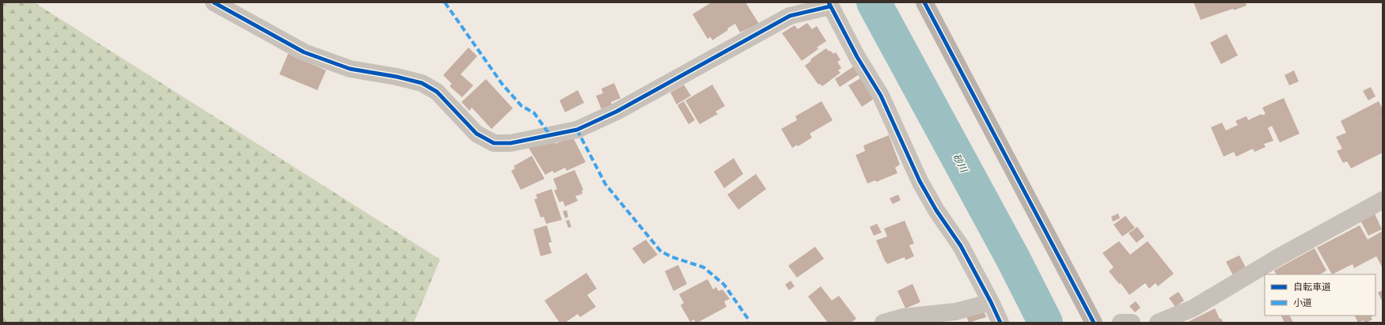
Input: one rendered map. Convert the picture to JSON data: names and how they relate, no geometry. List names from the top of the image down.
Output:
{
  "water": ["砂川"],
  "legend": ["自転車道", "小道"]
}
